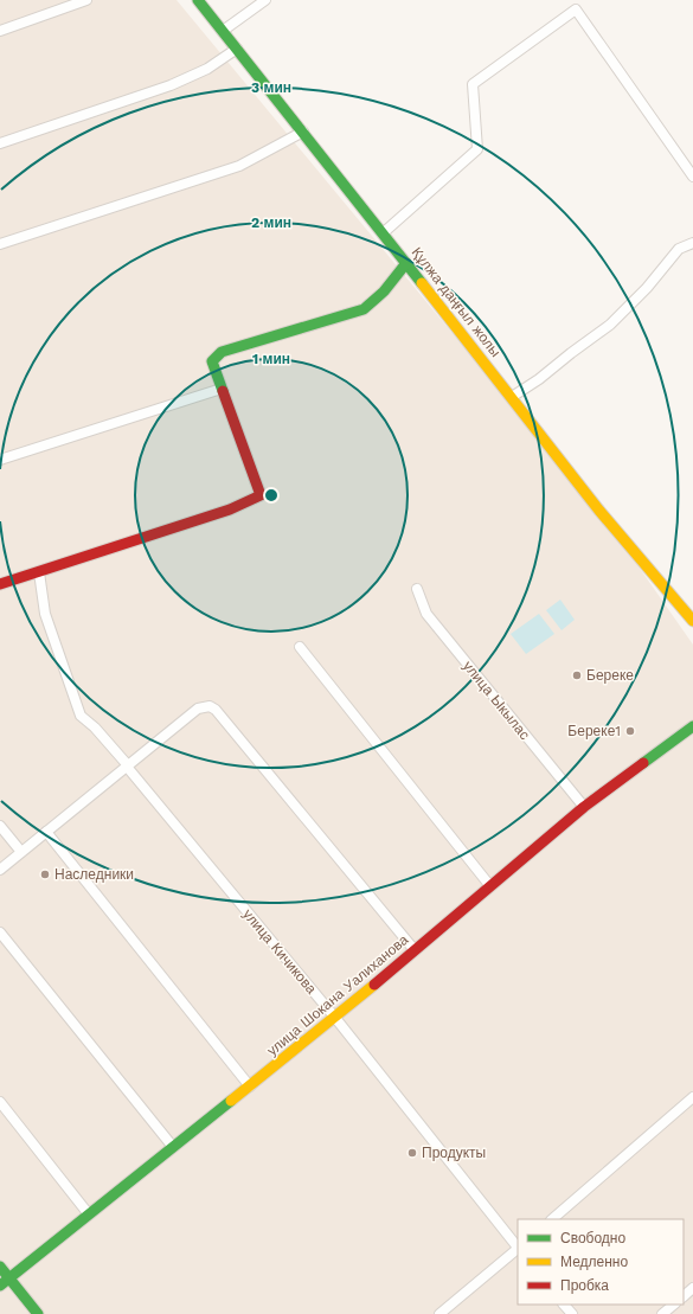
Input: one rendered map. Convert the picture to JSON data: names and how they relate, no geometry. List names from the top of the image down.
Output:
{
  "streets": {
    "street": [
      "Құлжа даңғыл жолы",
      "улица Ыкылас",
      "улица Кичикова",
      "улица Шокана Уалиханова"
    ]
  },
  "crossings": [
    ["улица Ыкылас", "улица Шокана Уалиханова"],
    ["улица Кичикова", "улица Шокана Уалиханова"]
  ],
  "places": [
    "Береке",
    "Береке1",
    "Наследники",
    "Продукты"
  ],
  "legend": ["Свободно", "Медленно", "Пробка"],
  "rings": ["3 мин", "2 мин", "1 мин"]
}
